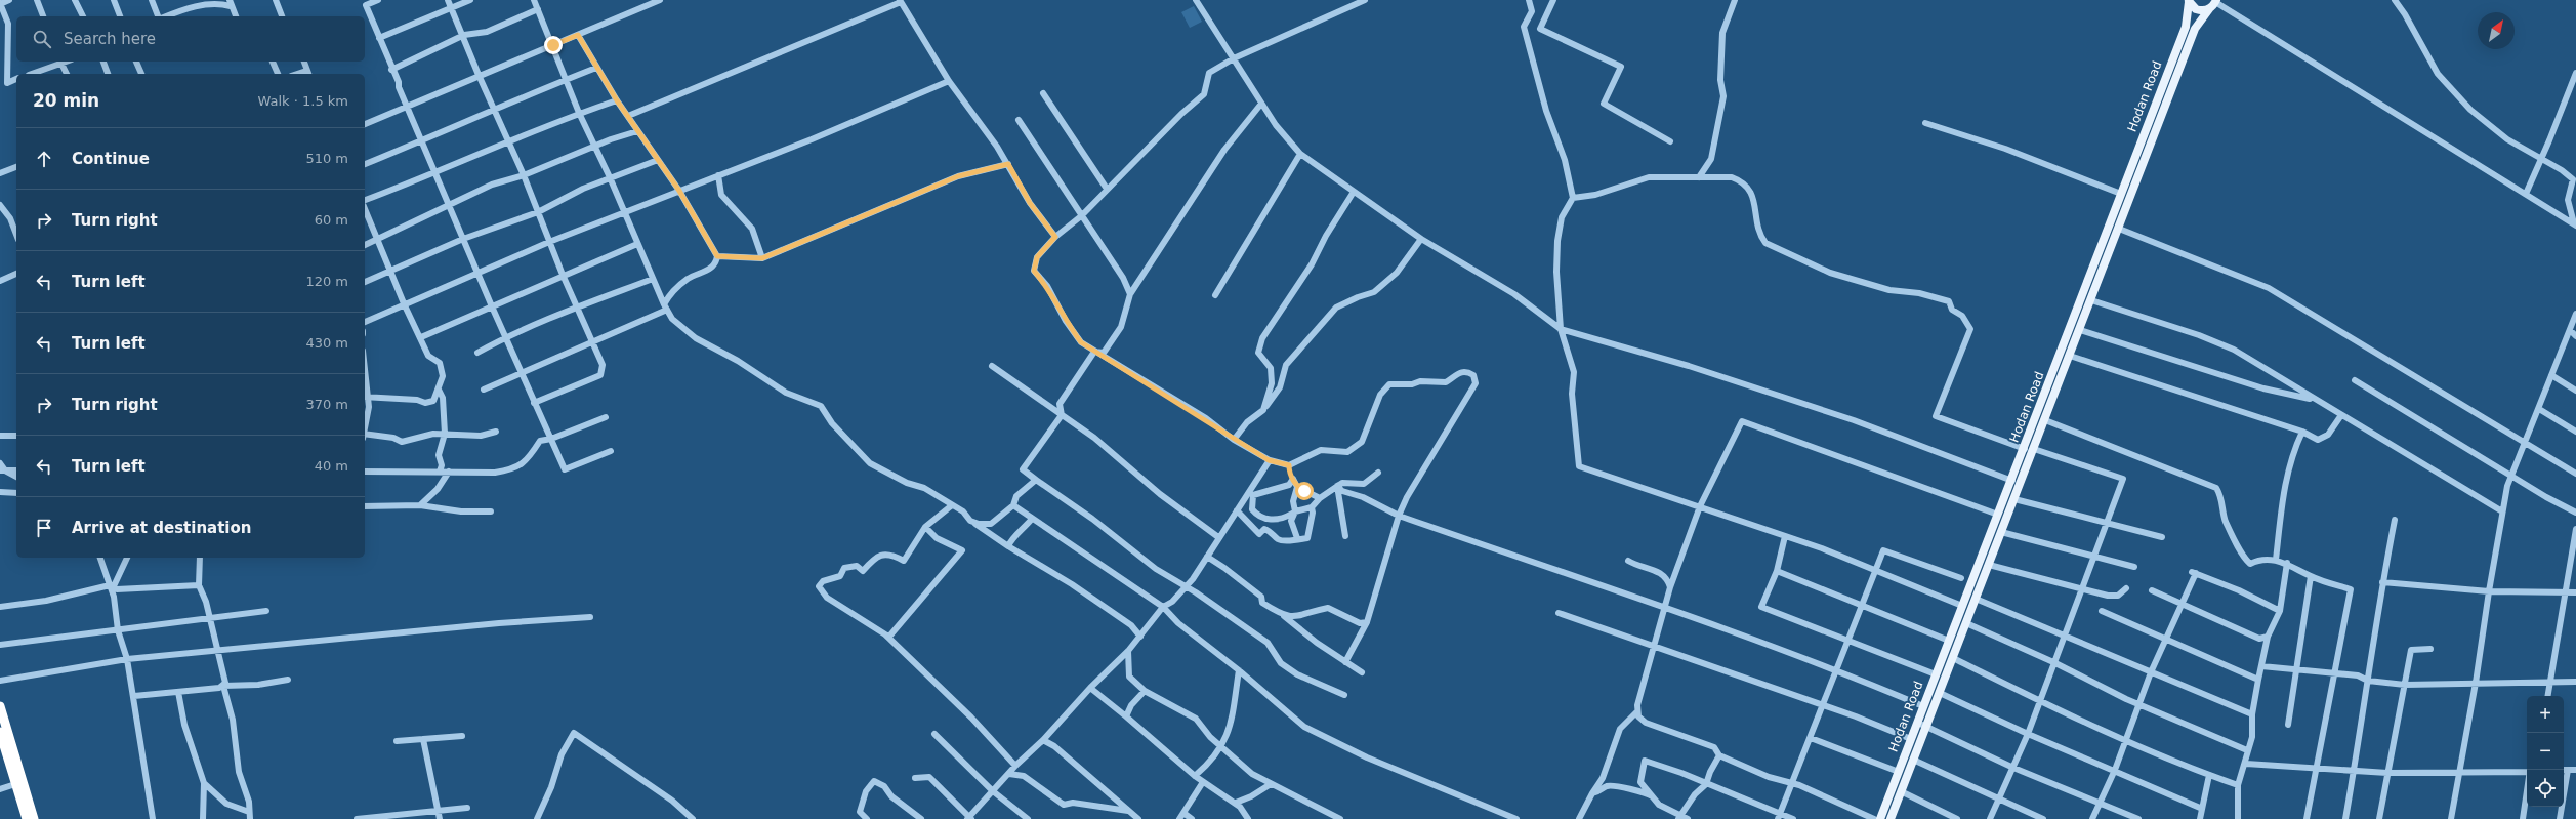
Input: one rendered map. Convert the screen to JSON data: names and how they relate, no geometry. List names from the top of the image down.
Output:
{
  "streets": {
    "main road": ["Hodan Road"]
  },
  "north": "top right",
  "page": {
    "search": "Search here",
    "heading": ["20 min", "Walk · 1.5 km"],
    "list": [
      ["Continue", "510 m"],
      ["Turn right", "60 m"],
      ["Turn left", "120 m"],
      ["Turn left", "430 m"],
      ["Turn right", "370 m"],
      ["Turn left", "40 m"],
      "Arrive at destination"
    ],
    "map_buttons": ["+", "−"]
  }
}
